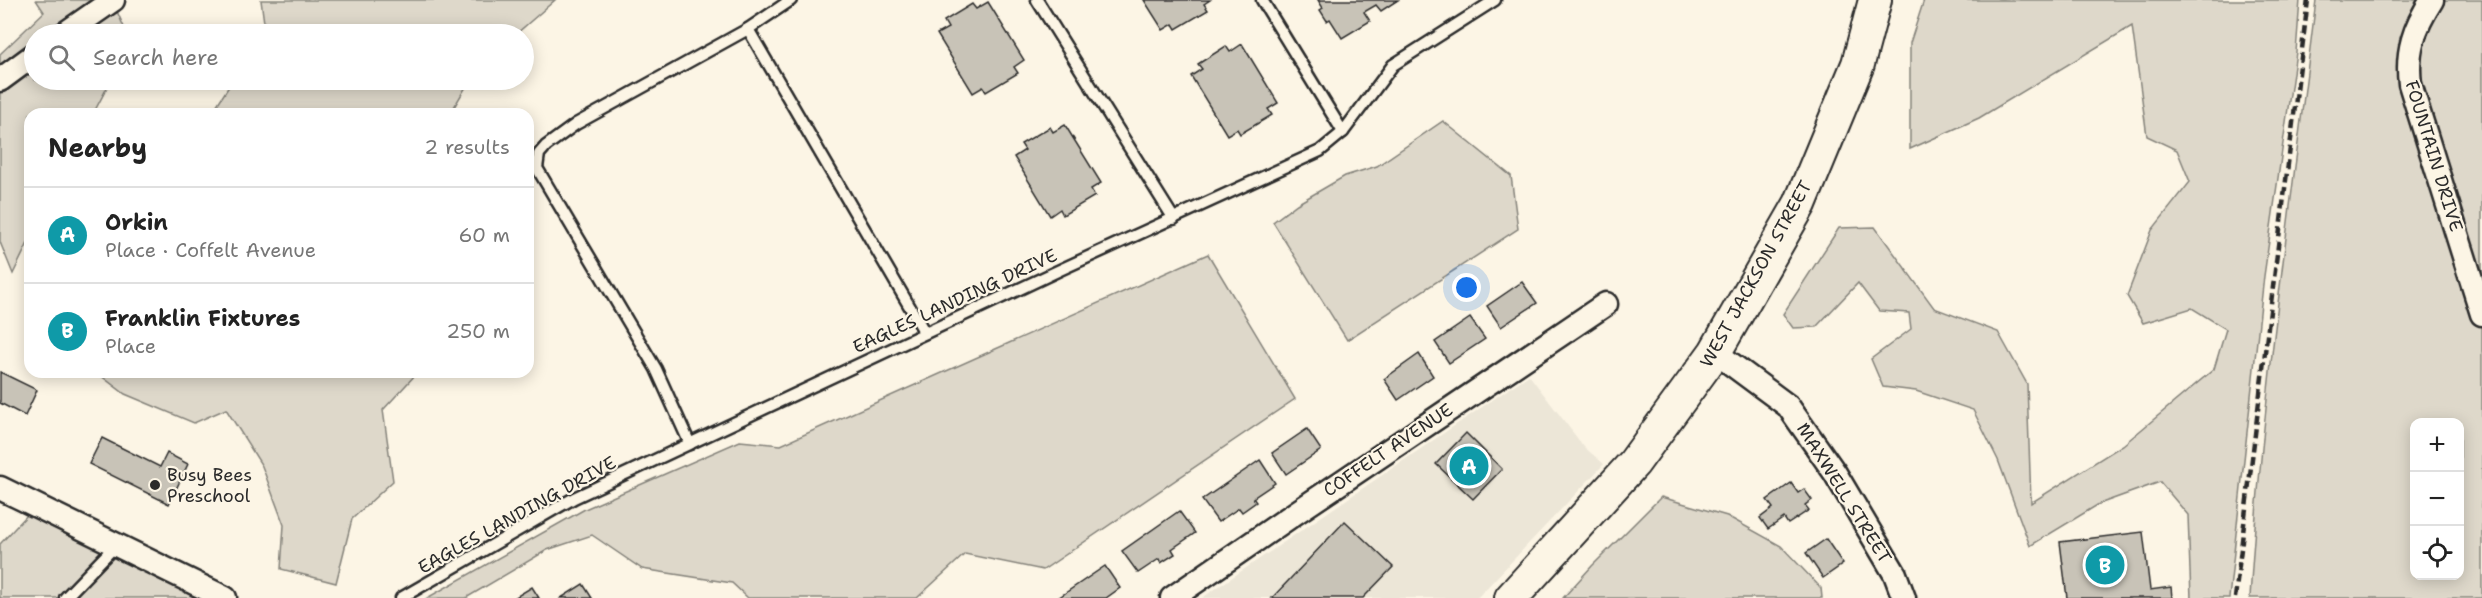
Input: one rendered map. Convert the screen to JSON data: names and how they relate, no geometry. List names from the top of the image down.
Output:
{
  "streets": {
    "street": [
      "FOUNTAIN DRIVE",
      "WEST JACKSON STREET",
      "COFFELT AVENUE",
      "MAXWELL STREET"
    ],
    "lane": ["EAGLES LANDING DRIVE"]
  },
  "crossings": [
    ["WEST JACKSON STREET", "MAXWELL STREET"]
  ],
  "places": ["Busy Bees Preschool"],
  "page": {
    "search": "Search here",
    "heading": ["Nearby", "2 results"],
    "list": [
      {
        "mark": "A",
        "name": "Orkin",
        "note": "Place · Coffelt Avenue",
        "value": "60 m"
      },
      {
        "mark": "B",
        "name": "Franklin Fixtures",
        "note": "Place",
        "value": "250 m"
      }
    ],
    "map_buttons": ["+", "−"],
    "pins": ["A", "B"]
  }
}
